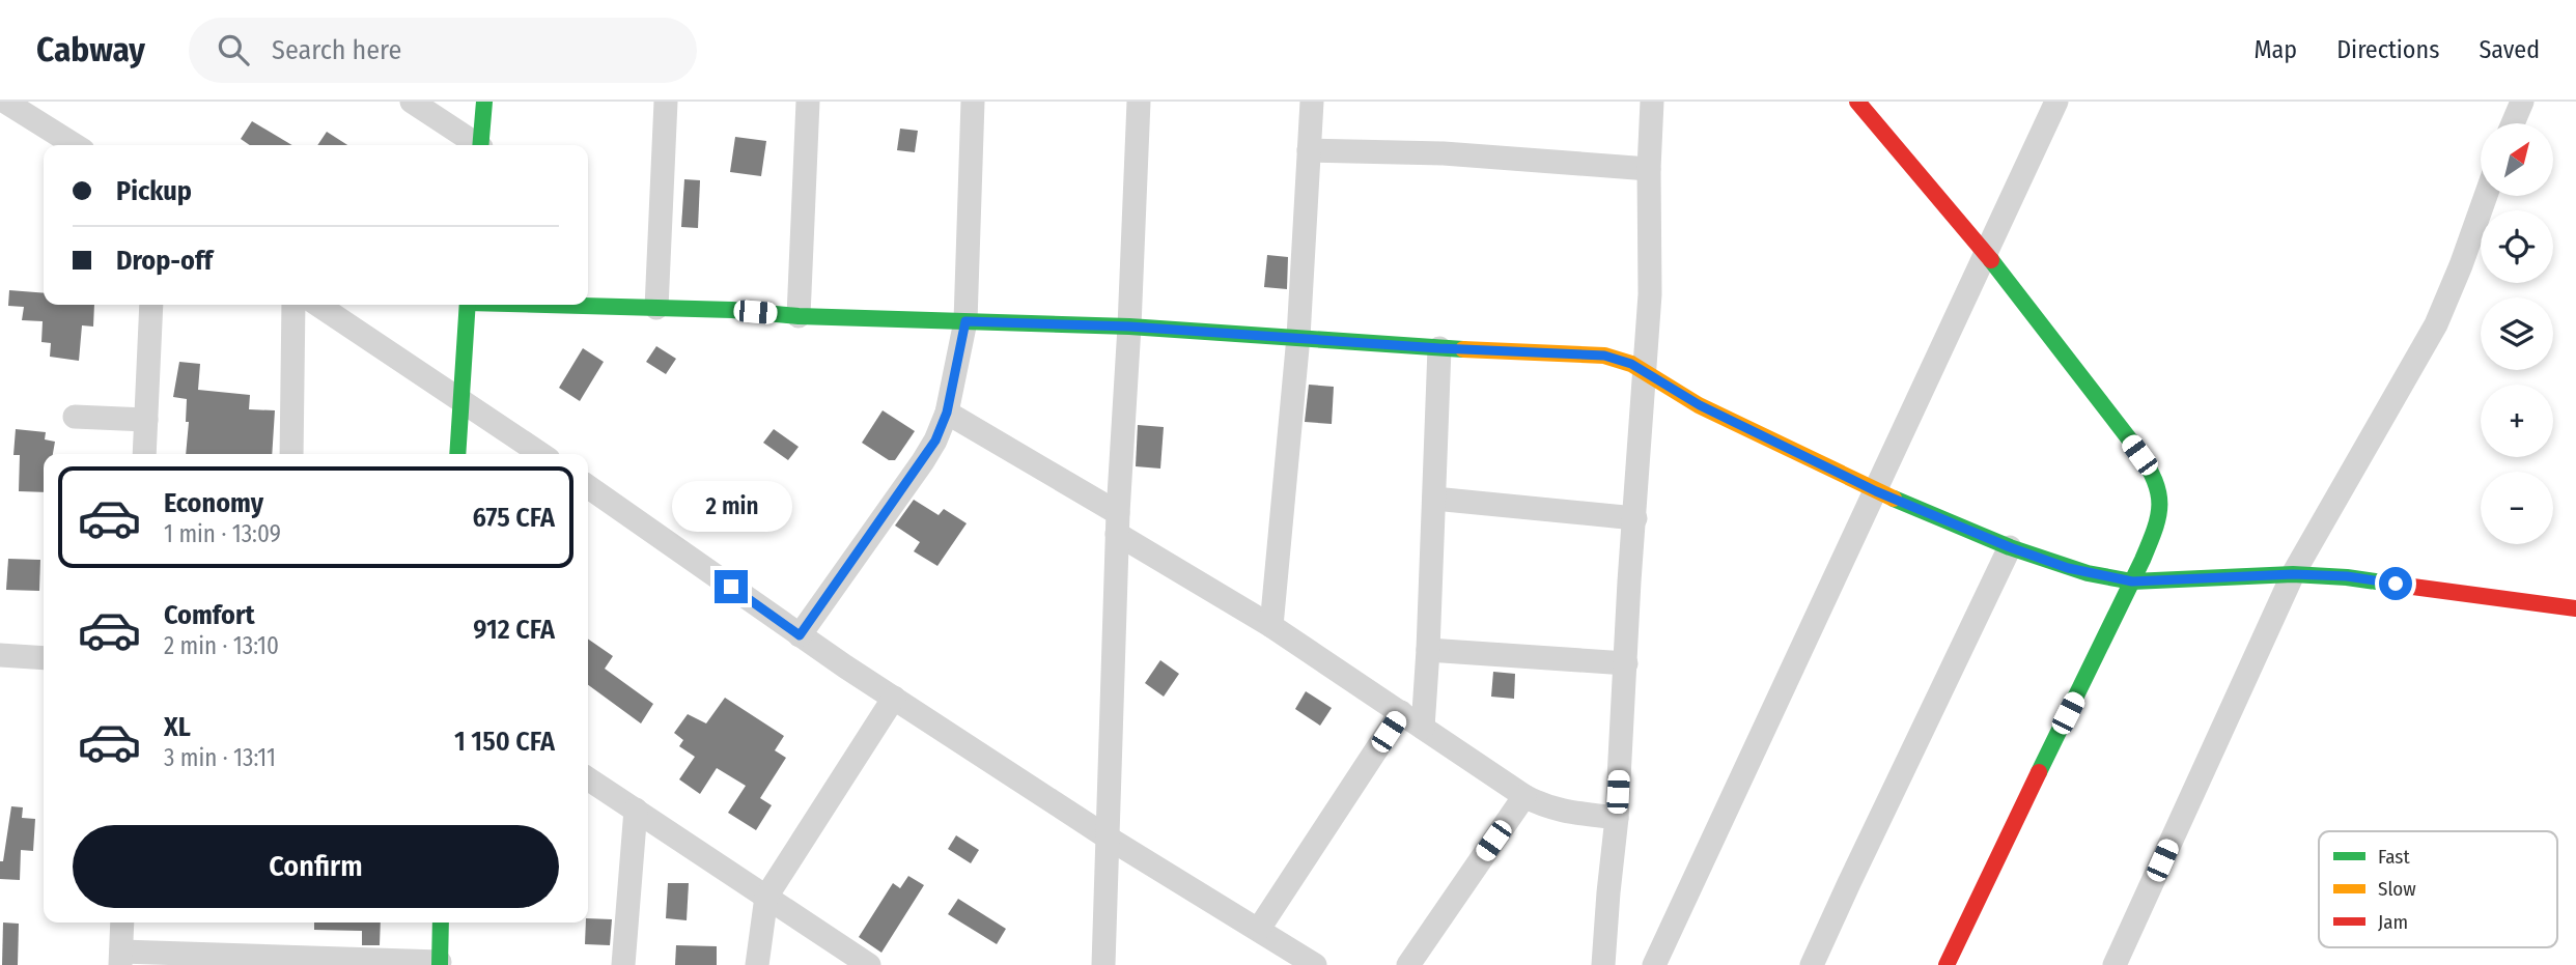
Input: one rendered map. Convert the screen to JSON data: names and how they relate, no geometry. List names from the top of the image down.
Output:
{
  "legend": ["Fast", "Slow", "Jam"],
  "north": "top right",
  "page": {
    "header": "Cabway",
    "search": "Search here",
    "nav": ["Map", "Directions", "Saved"],
    "map_buttons": ["+", "−"],
    "banner": ["Pickup", "Drop-off"],
    "list": [
      {
        "name": "Economy",
        "note": "1 min · 13:09",
        "value": "675 CFA"
      },
      {
        "name": "Comfort",
        "note": "2 min · 13:10",
        "value": "912 CFA"
      },
      {
        "name": "XL",
        "note": "3 min · 13:11",
        "value": "1 150 CFA"
      }
    ],
    "bubble": "2 min",
    "buttons": "Confirm"
  }
}
